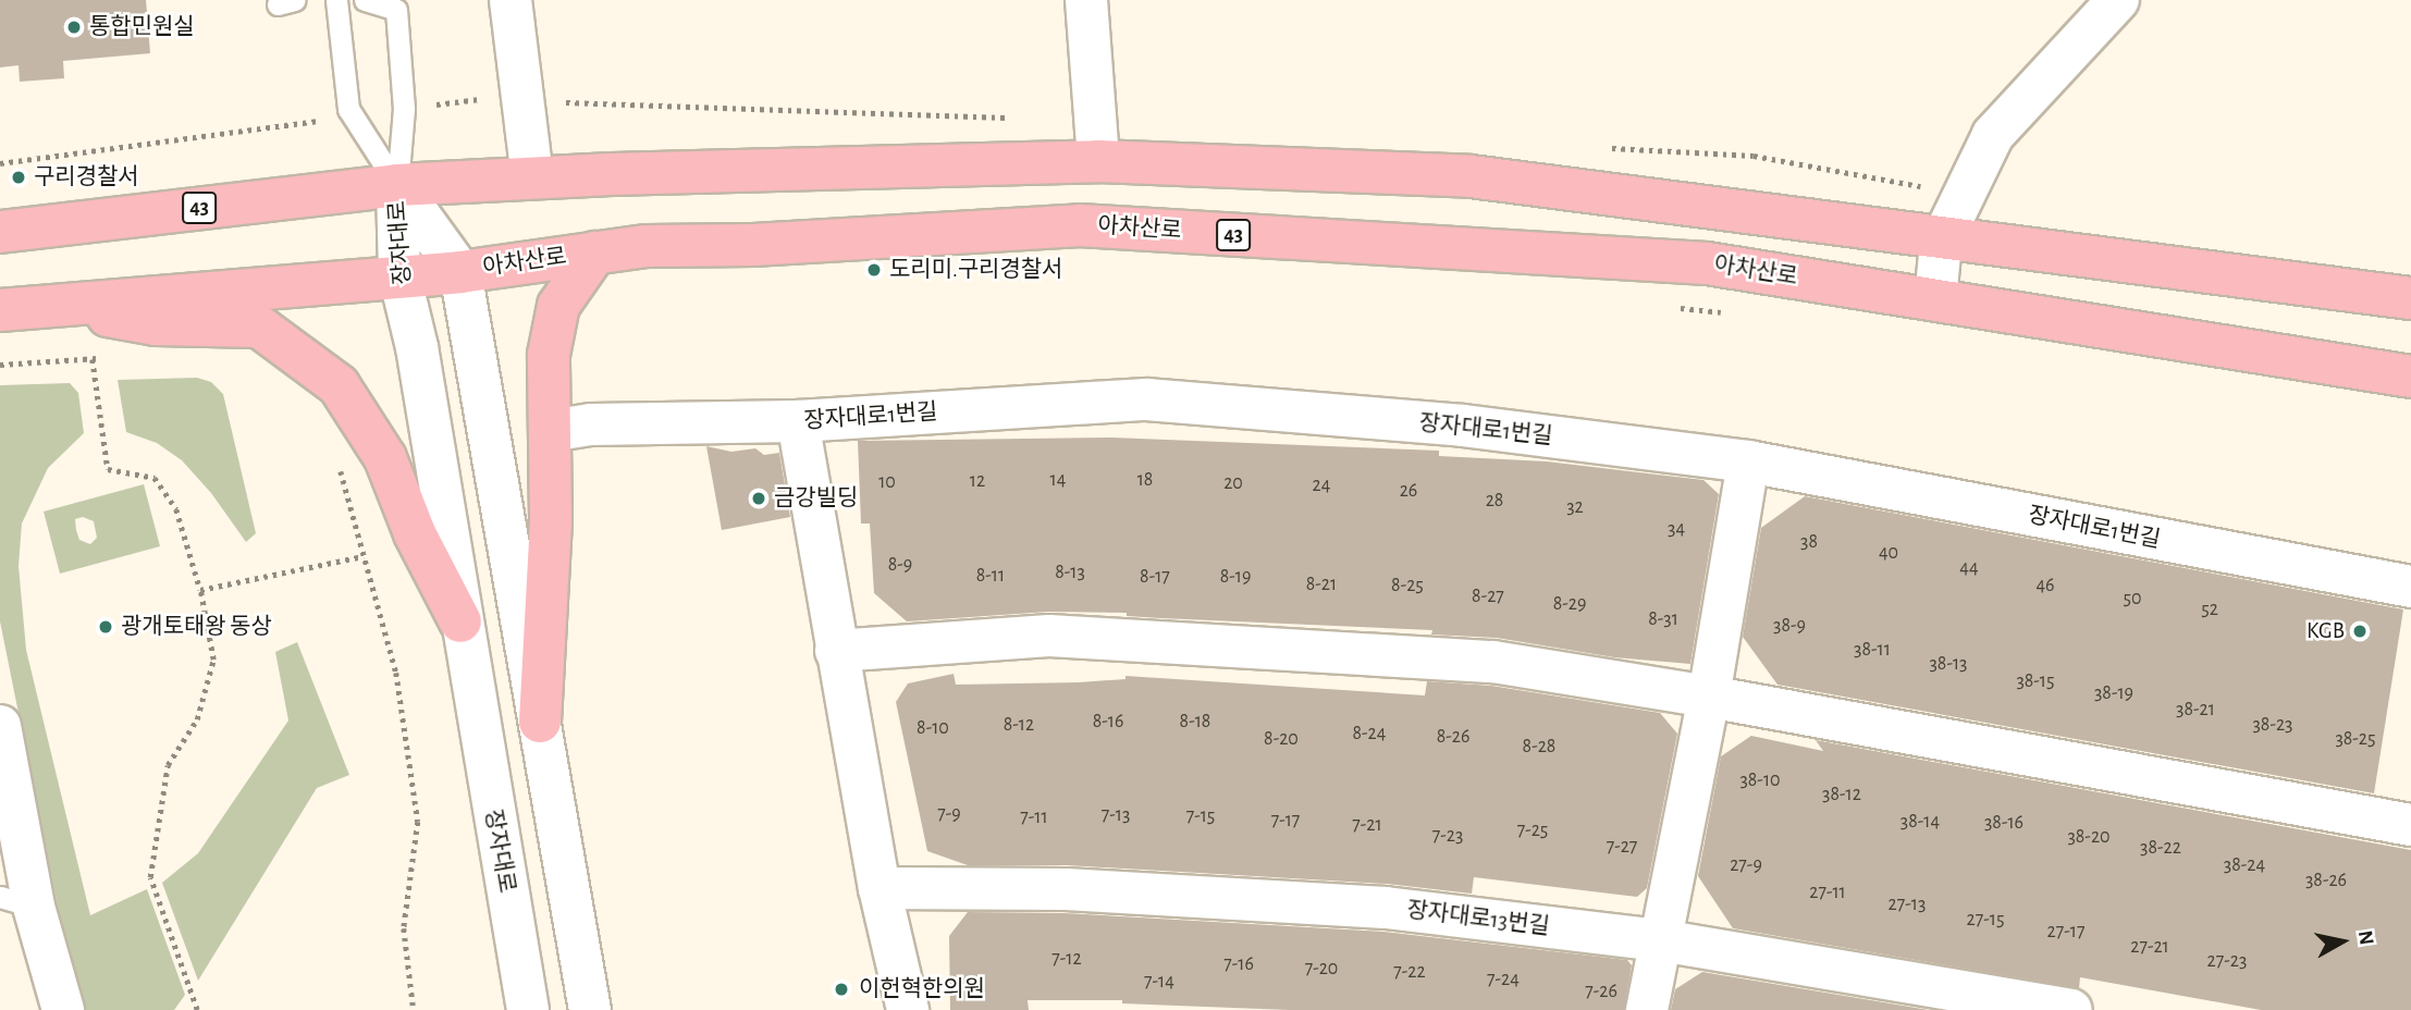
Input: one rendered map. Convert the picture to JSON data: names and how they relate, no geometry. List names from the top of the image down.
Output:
{
  "streets": {
    "main road": ["43", "아차산로"],
    "street": ["장자대로", "장자대로1번길", "장자대로13번길"]
  },
  "crossings": [
    ["43", "장자대로"],
    ["아차산로", "장자대로"]
  ],
  "places": [
    "통합민원실",
    "구리경찰서",
    "도리미.구리경찰서",
    "금강빌딩",
    "광개토태왕 동상",
    "KGB",
    "이헌혁한의원"
  ],
  "house_numbers": [
    "14",
    "18",
    "12",
    "10",
    "20",
    "24",
    "26",
    "28",
    "32",
    "34",
    "38",
    "40",
    "8-9",
    "44",
    "8-13",
    "8-11",
    "8-17",
    "8-19",
    "8-21",
    "8-25",
    "46",
    "8-27",
    "50",
    "8-29",
    "52",
    "8-31",
    "38-9",
    "38-11",
    "38-13",
    "38-15",
    "38-19",
    "38-21",
    "8-16",
    "8-18",
    "8-12",
    "38-23",
    "8-10",
    "8-24",
    "8-26",
    "8-20",
    "38-25",
    "8-28",
    "38-10",
    "38-12",
    "7-9",
    "7-13",
    "7-15",
    "7-11",
    "7-17",
    "38-14",
    "38-16",
    "7-21",
    "7-25",
    "7-23",
    "38-20",
    "7-27",
    "38-22",
    "27-9",
    "38-24",
    "38-26",
    "27-11",
    "27-13",
    "27-15",
    "27-17",
    "27-21",
    "7-12",
    "27-23",
    "7-16",
    "7-20",
    "7-22",
    "7-24",
    "7-14",
    "7-26"
  ],
  "north": "right"
}
